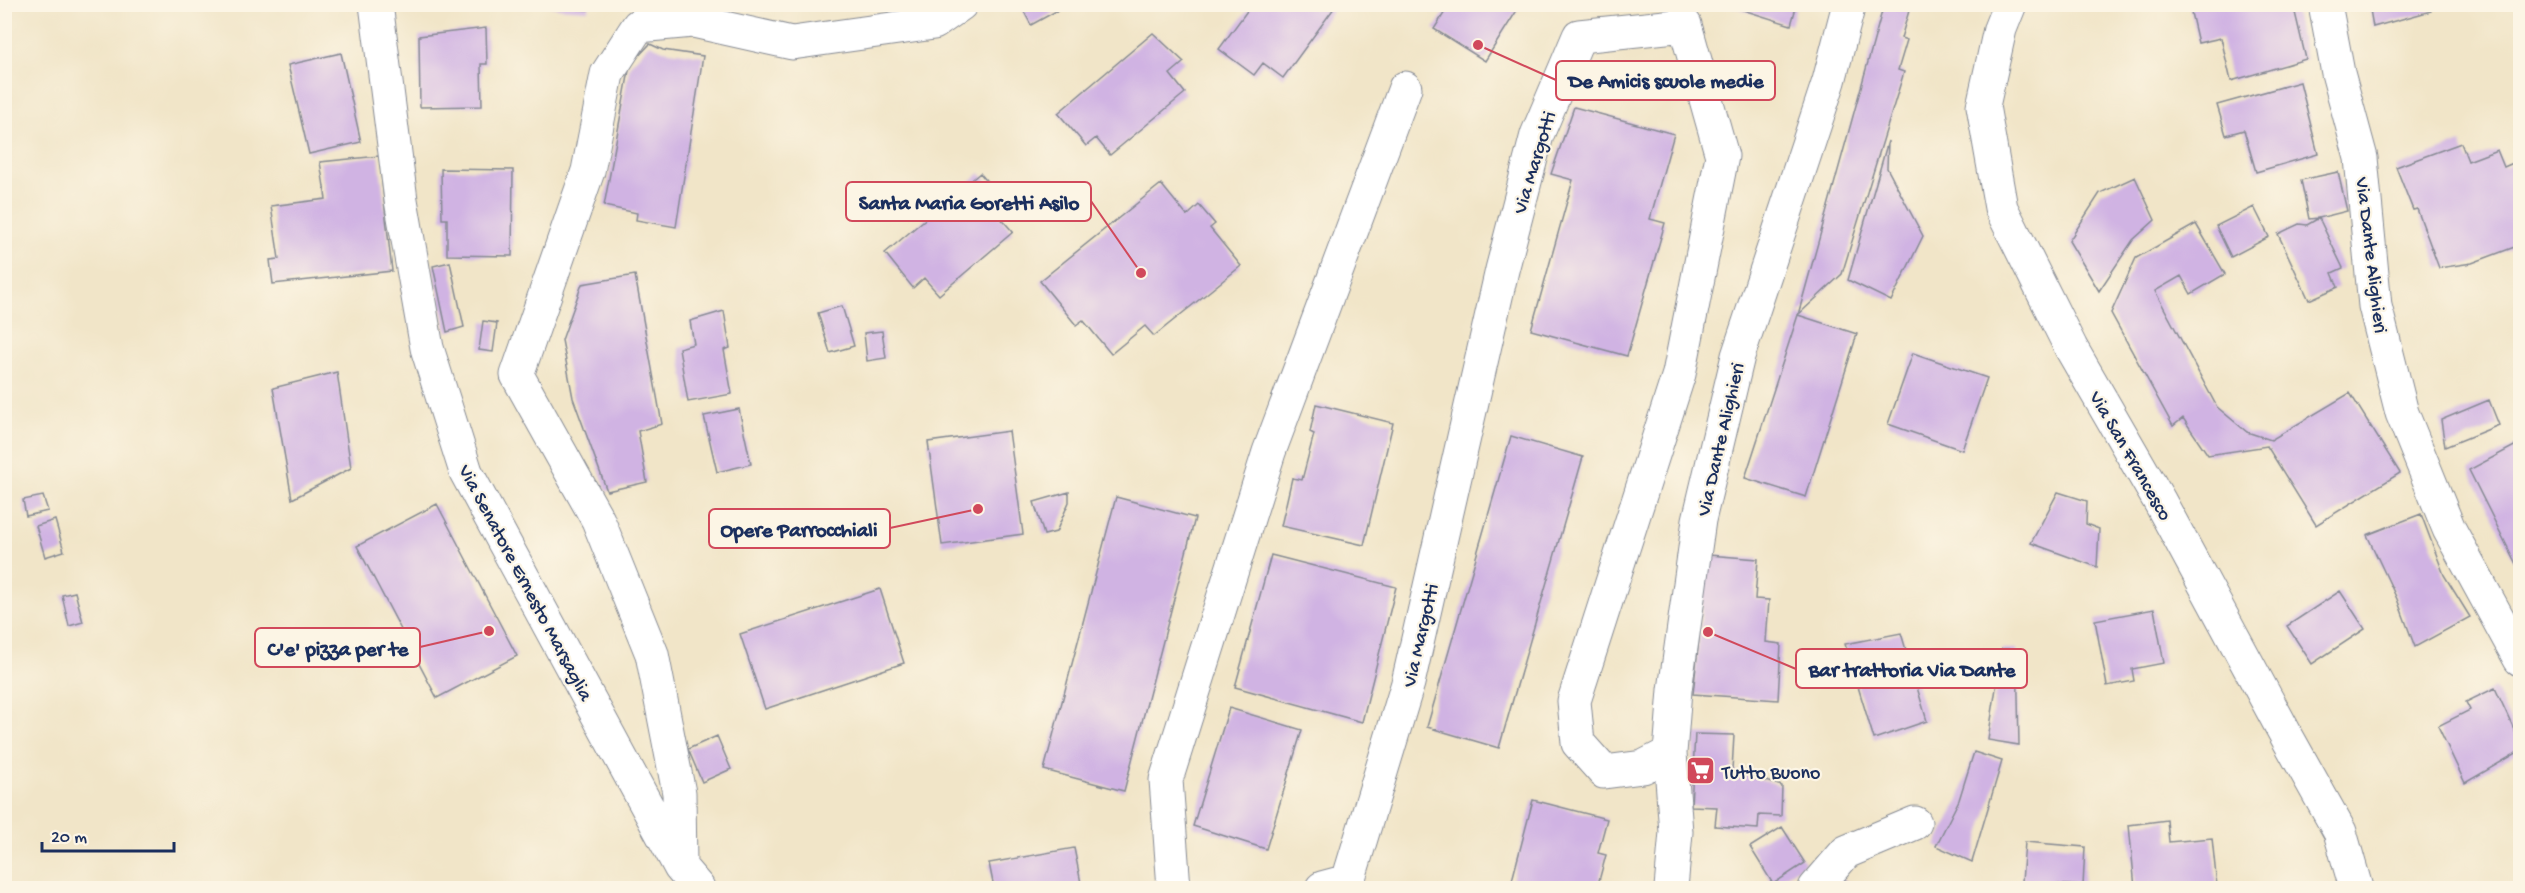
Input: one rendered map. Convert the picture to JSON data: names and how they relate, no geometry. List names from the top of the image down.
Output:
{
  "streets": {
    "street": [
      "Via Margotti",
      "Via Dante Alighieri",
      "Via San Francesco",
      "Via Senatore Ernesto Marsaglia"
    ]
  },
  "crossings": [
    ["Via Margotti", "Via Dante Alighieri"]
  ],
  "places": {
    "other": [
      "De Amicis scuole medie",
      "Santa Maria Goretti Asilo",
      "Opere Parrocchiali",
      "C'e' pizza per te",
      "Bar trattoria Via Dante"
    ],
    "supermarket": ["Tutto Buono"]
  },
  "scale_bar": "20 m"
}
